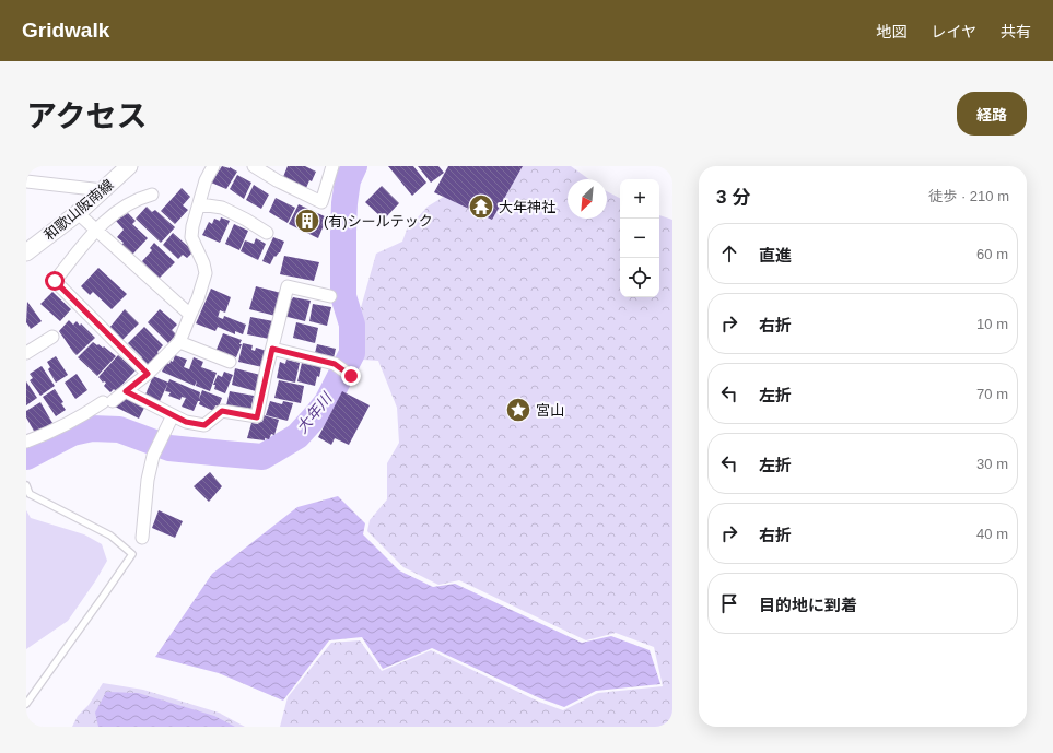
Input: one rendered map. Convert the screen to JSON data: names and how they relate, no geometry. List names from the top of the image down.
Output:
{
  "streets": {
    "main road": ["和歌山阪南線"]
  },
  "water": ["大年川"],
  "places": {
    "temple": ["大年神社"],
    "building": ["(有)シールテック"],
    "place": ["宮山"]
  },
  "north": "bottom left",
  "page": {
    "header": "Gridwalk",
    "nav": ["地図", "レイヤ", "共有"],
    "title": "アクセス",
    "buttons": "経路",
    "heading": ["3 分", "徒歩 · 210 m"],
    "map_buttons": ["+", "−"],
    "list": [
      ["直進", "60 m"],
      ["右折", "10 m"],
      ["左折", "70 m"],
      ["左折", "30 m"],
      ["右折", "40 m"],
      "目的地に到着"
    ]
  }
}
